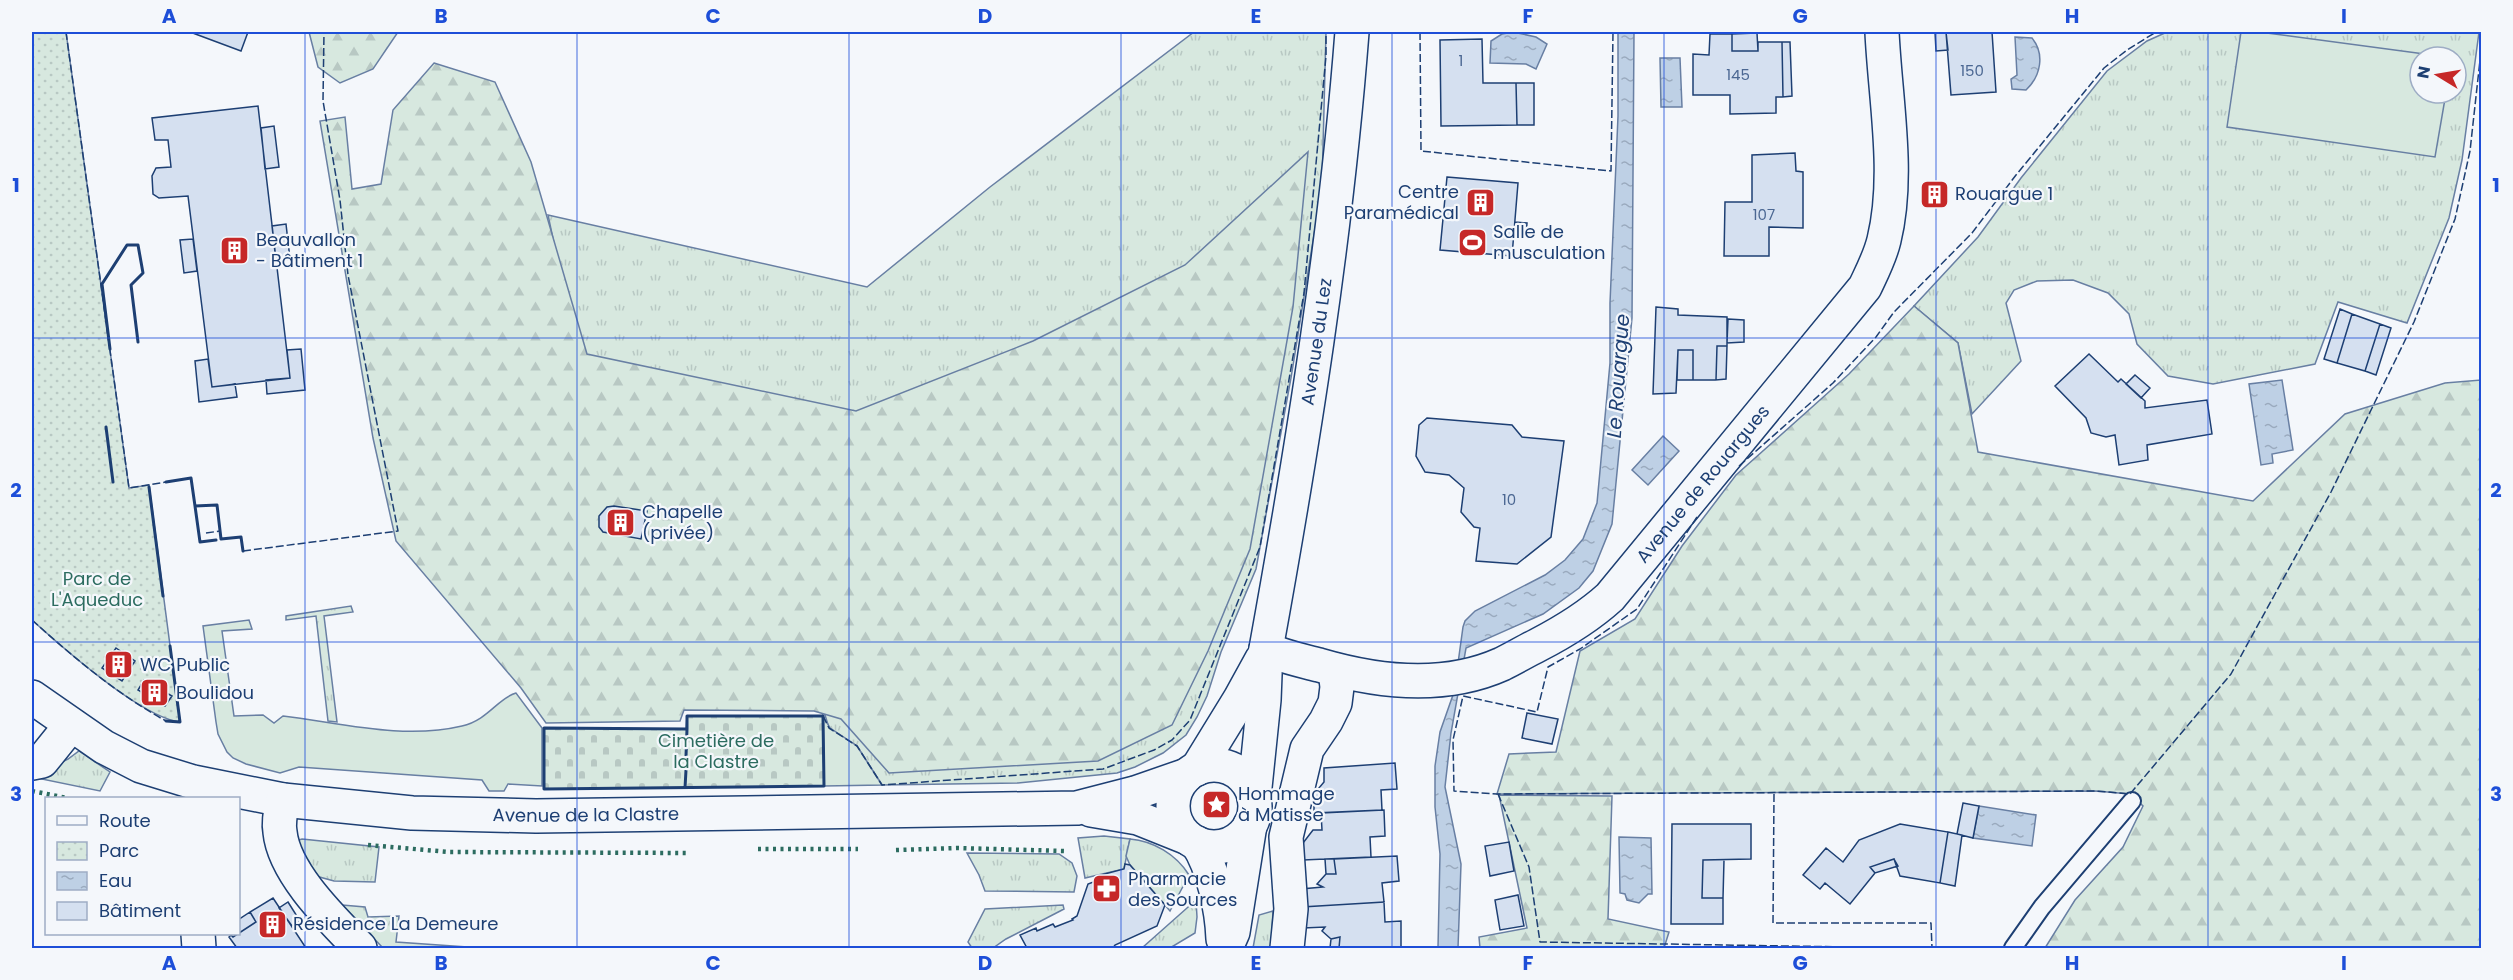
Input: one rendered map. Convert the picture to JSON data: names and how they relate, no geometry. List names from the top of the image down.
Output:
{
  "streets": {
    "street": ["Avenue du Lez", "Avenue de Rouargues", "Avenue de la Clastre"]
  },
  "crossings": [
    ["Avenue du Lez", "Avenue de Rouargues"],
    ["Avenue du Lez", "Avenue de la Clastre"]
  ],
  "water": ["Le Rouargue"],
  "parks": ["Parc de L'Aqueduc", "Cimetière de la Clastre"],
  "places": {
    "building": [
      "Rouargue 1",
      "Centre Paramédical",
      "Beauvallon - Bâtiment 1",
      "Chapelle (privée)",
      "WC Public",
      "Boulidou",
      "Résidence La Demeure"
    ],
    "sports": ["Salle de musculation"],
    "place": ["Hommage à Matisse"],
    "pharmacy": ["Pharmacie des Sources"]
  },
  "house_numbers": [
    "1",
    "150",
    "145",
    "107",
    "10"
  ],
  "legend": [
    "Route",
    "Parc",
    "Eau",
    "Bâtiment"
  ],
  "north": "left",
  "grid": {
    "columns": [
      "A",
      "B",
      "C",
      "D",
      "E",
      "F",
      "G",
      "H",
      "I"
    ],
    "rows": ["1", "2", "3"]
  }
}
